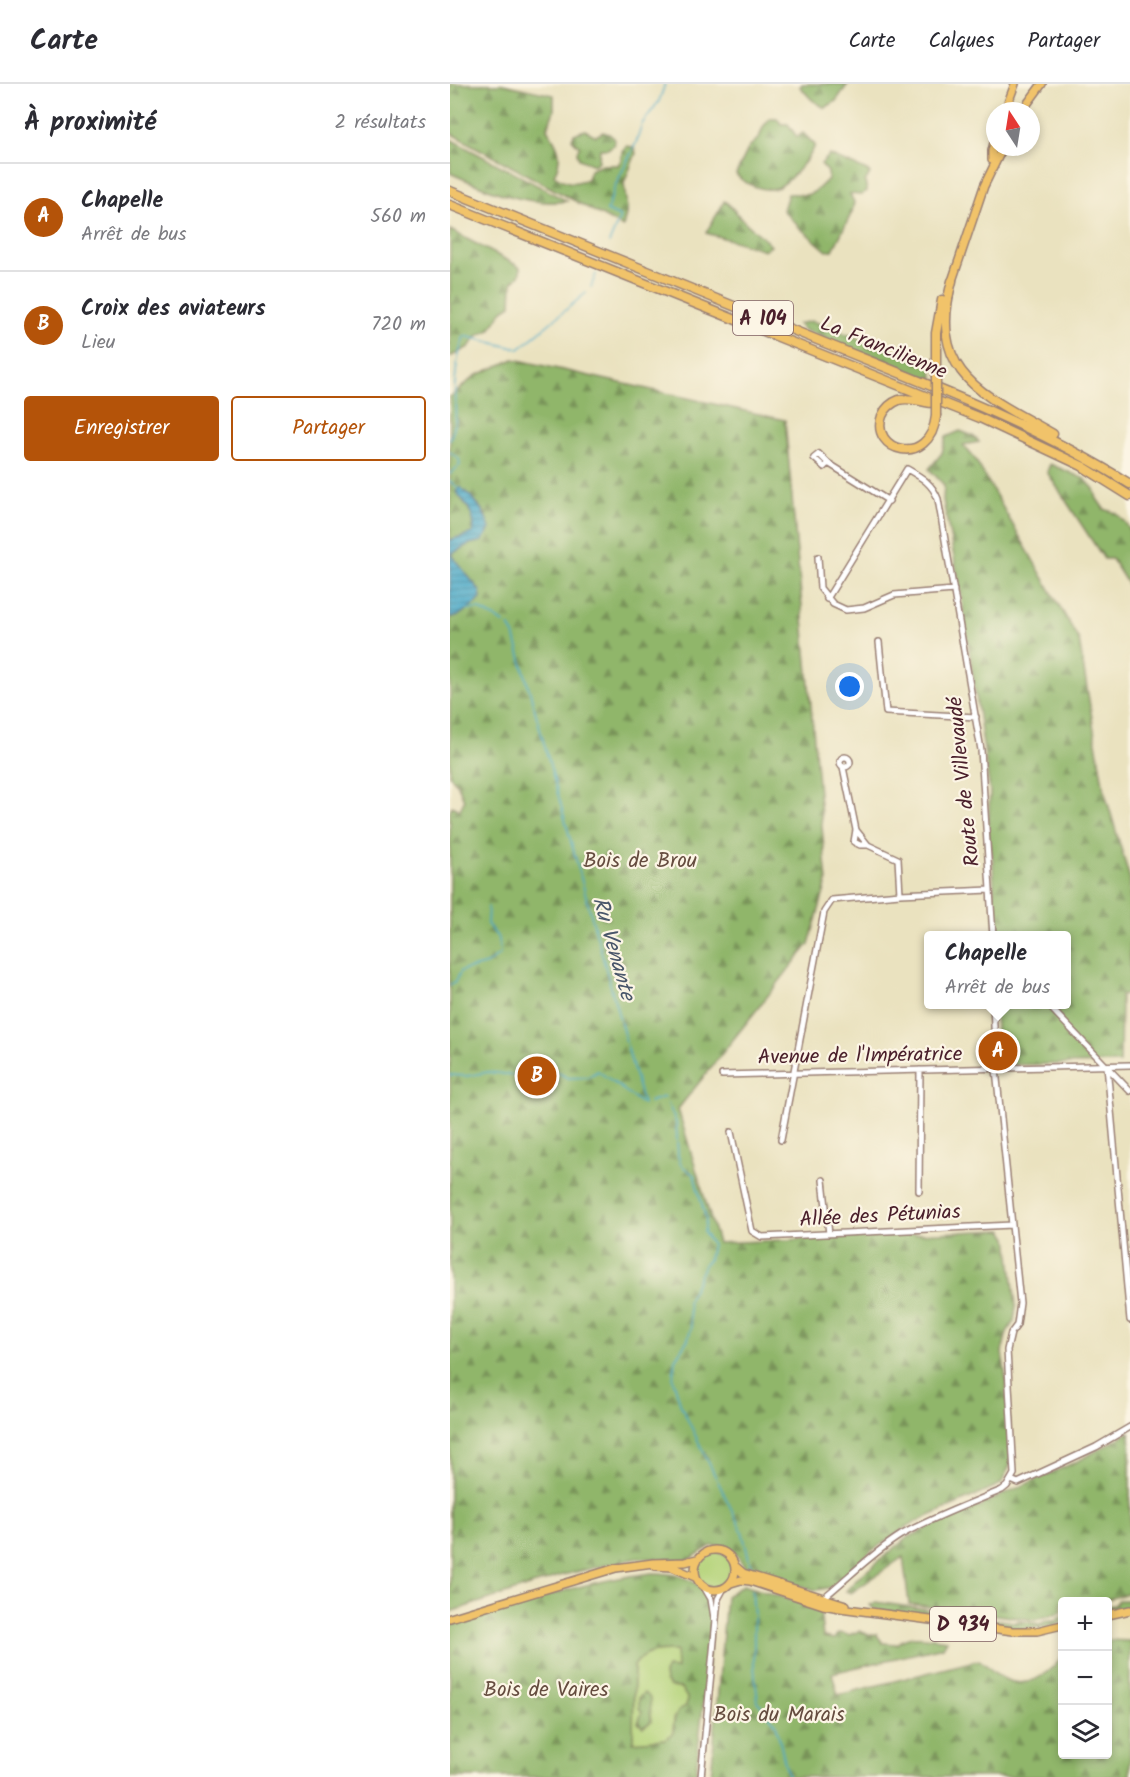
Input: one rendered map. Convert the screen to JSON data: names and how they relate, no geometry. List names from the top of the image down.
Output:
{
  "streets": {
    "highway": ["A 104", "La Francilienne"],
    "main road": ["D 934"],
    "street": ["Route de Villevaudé", "Avenue de l'Impératrice", "Allée des Pétunias"]
  },
  "water": ["Ru Venante"],
  "parks": ["Bois de Brou", "Bois de Vaires", "Bois du Marais"],
  "north": "top",
  "page": {
    "header": "Carte",
    "nav": ["Carte", "Calques", "Partager"],
    "heading": ["À proximité", "2 résultats"],
    "list": [
      {
        "mark": "A",
        "name": "Chapelle",
        "note": "Arrêt de bus",
        "value": "560 m"
      },
      {
        "mark": "B",
        "name": "Croix des aviateurs",
        "note": "Lieu",
        "value": "720 m"
      }
    ],
    "buttons": ["Enregistrer", "Partager"],
    "popup": ["Chapelle", "Arrêt de bus"],
    "pins": ["A", "B"],
    "map_buttons": ["+", "−"]
  }
}
